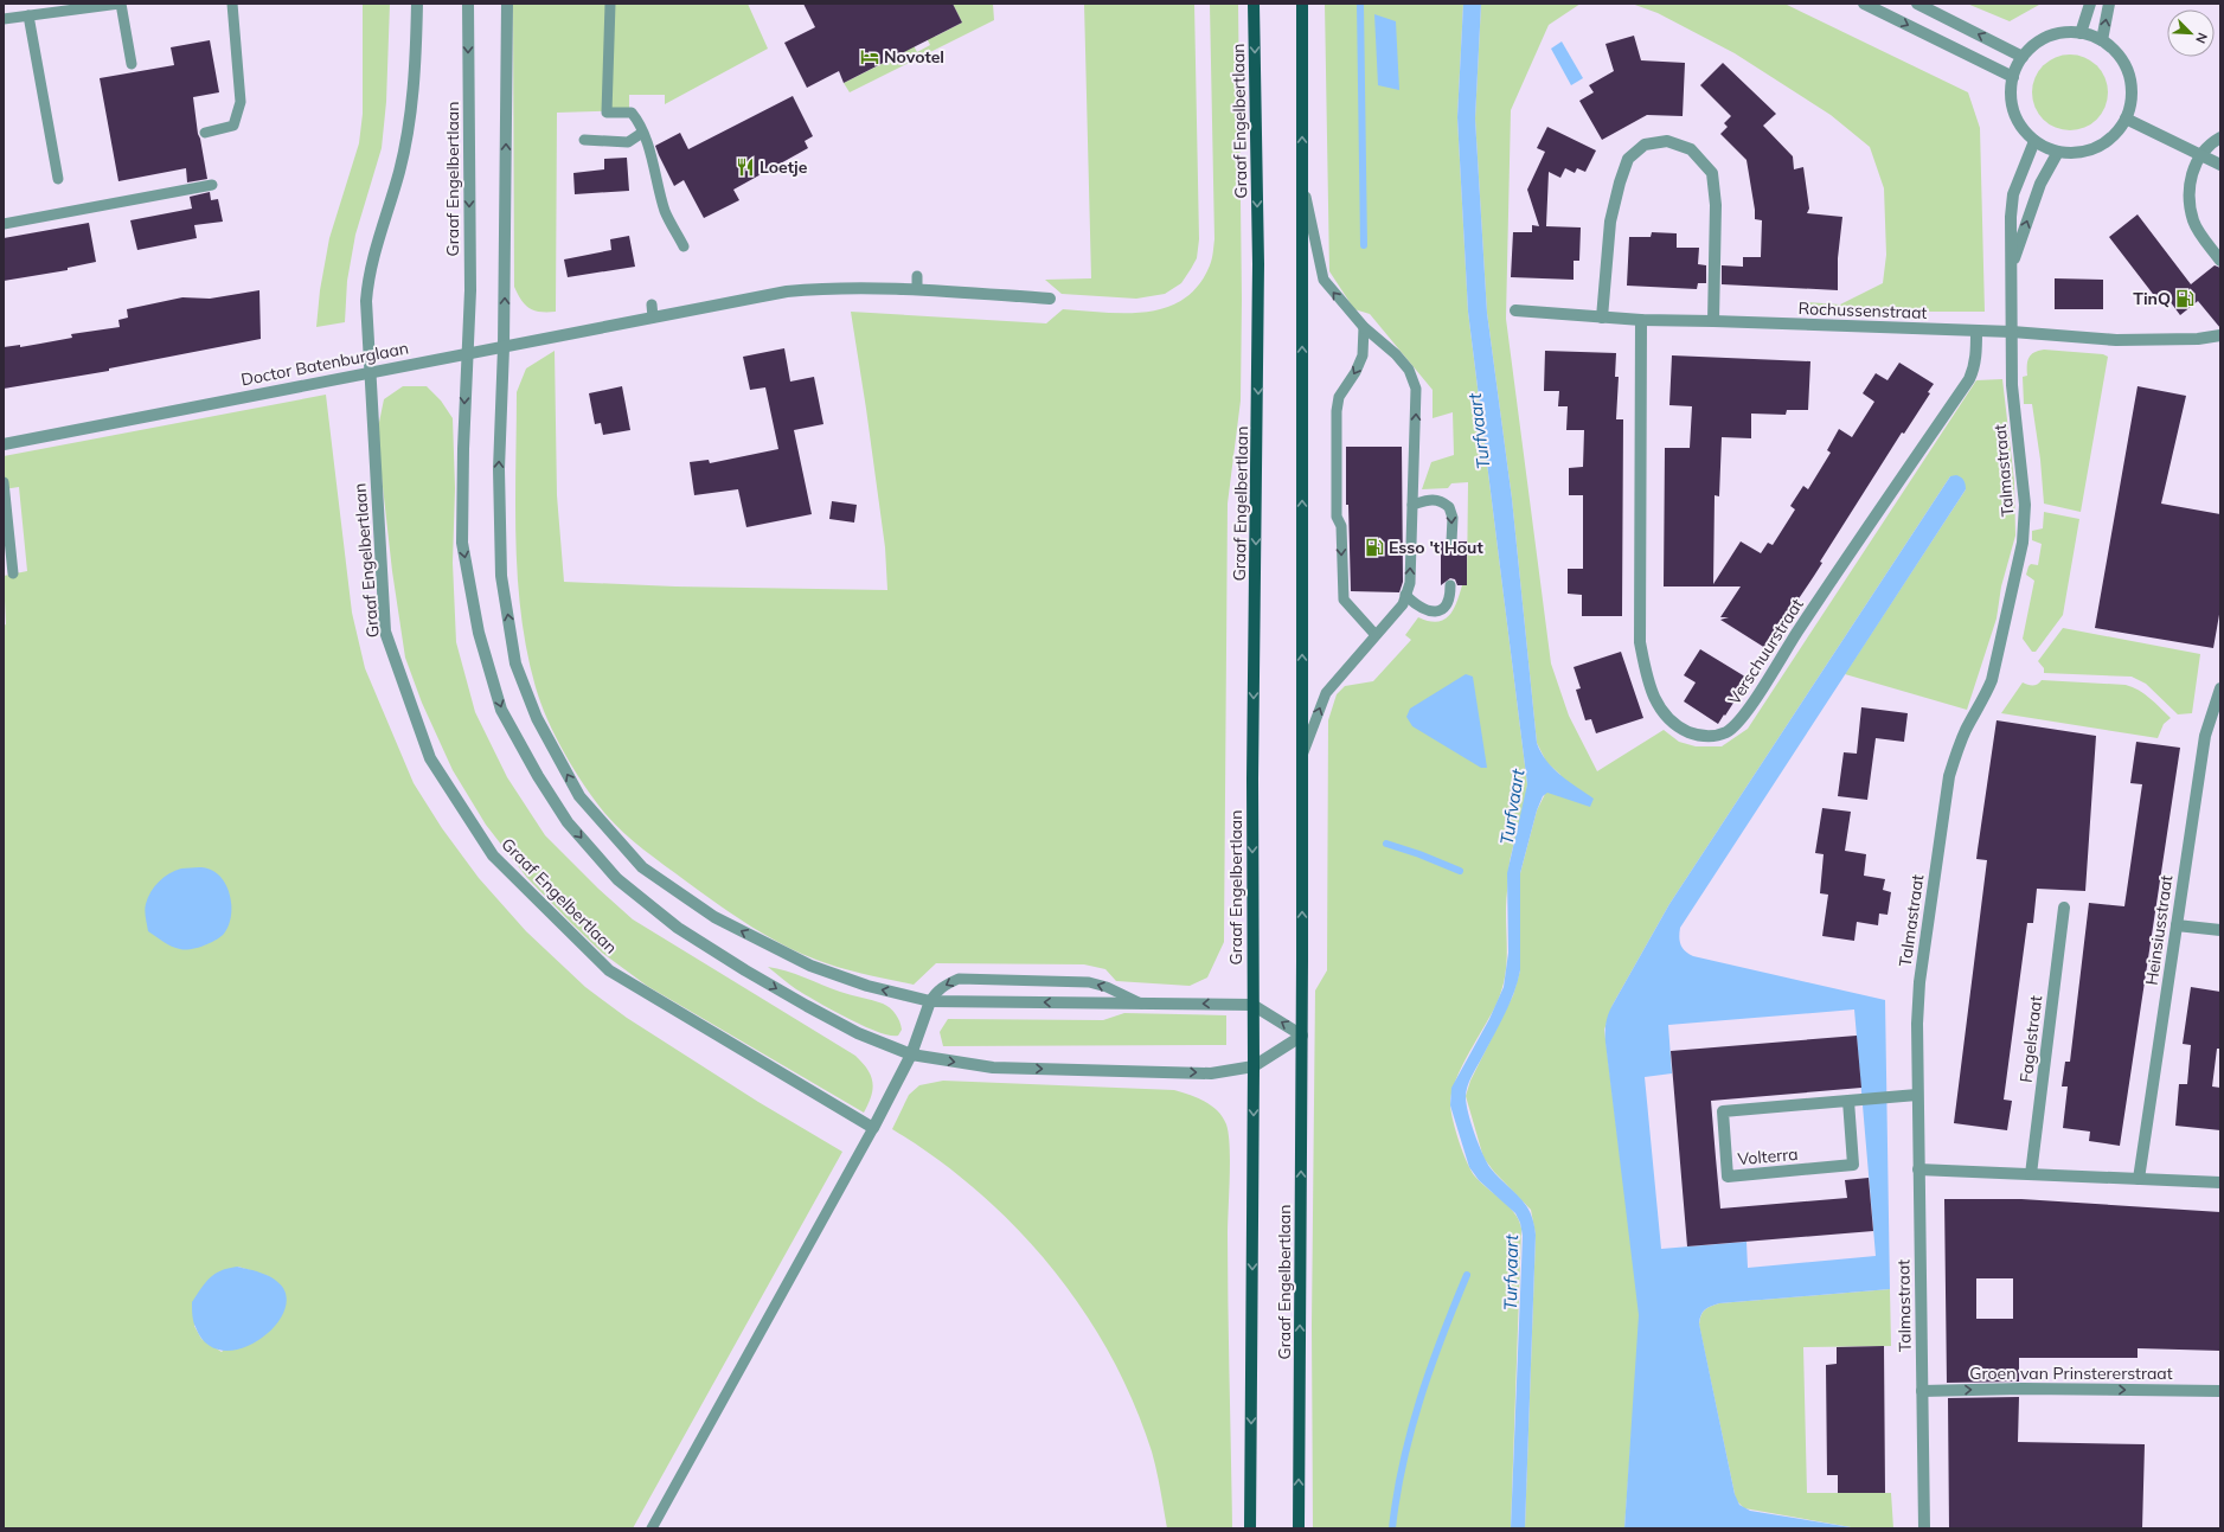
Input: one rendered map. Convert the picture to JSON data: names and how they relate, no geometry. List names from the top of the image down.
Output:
{
  "streets": {
    "main road": ["Graaf Engelbertlaan"],
    "street": [
      "Rochussenstraat",
      "Doctor Batenburglaan",
      "Talmastraat",
      "Verschuurstraat",
      "Heinsiusstraat",
      "Fagelstraat",
      "Volterra",
      "Groen van Prinstererstraat"
    ]
  },
  "crossings": [
    ["Graaf Engelbertlaan", "Doctor Batenburglaan"],
    ["Rochussenstraat", "Talmastraat"],
    ["Rochussenstraat", "Verschuurstraat"],
    ["Talmastraat", "Volterra"],
    ["Talmastraat", "Groen van Prinstererstraat"]
  ],
  "one_way": ["Groen van Prinstererstraat"],
  "water": ["Turfvaart"],
  "places": {
    "hotel": ["Novotel"],
    "restaurant": ["Loetje"],
    "fuel station": ["TinQ", "Esso 't Hout"]
  },
  "north": "bottom right"
}
